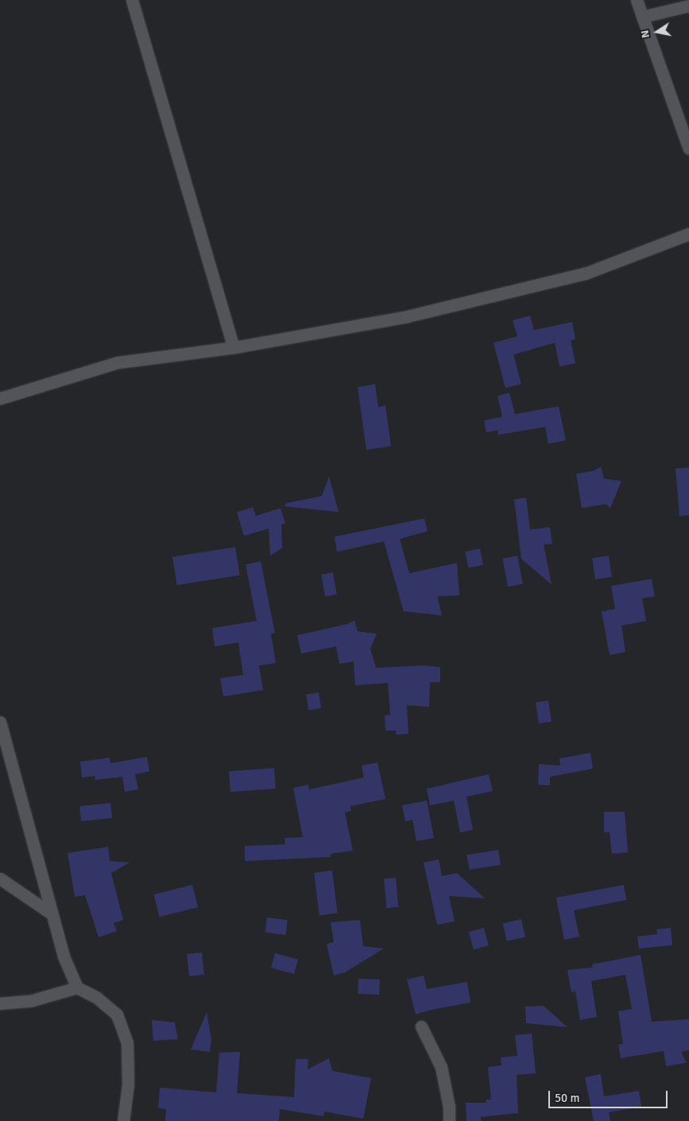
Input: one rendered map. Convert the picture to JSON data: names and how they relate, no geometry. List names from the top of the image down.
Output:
{
  "scale_bar": "50 m",
  "north": "left"
}
